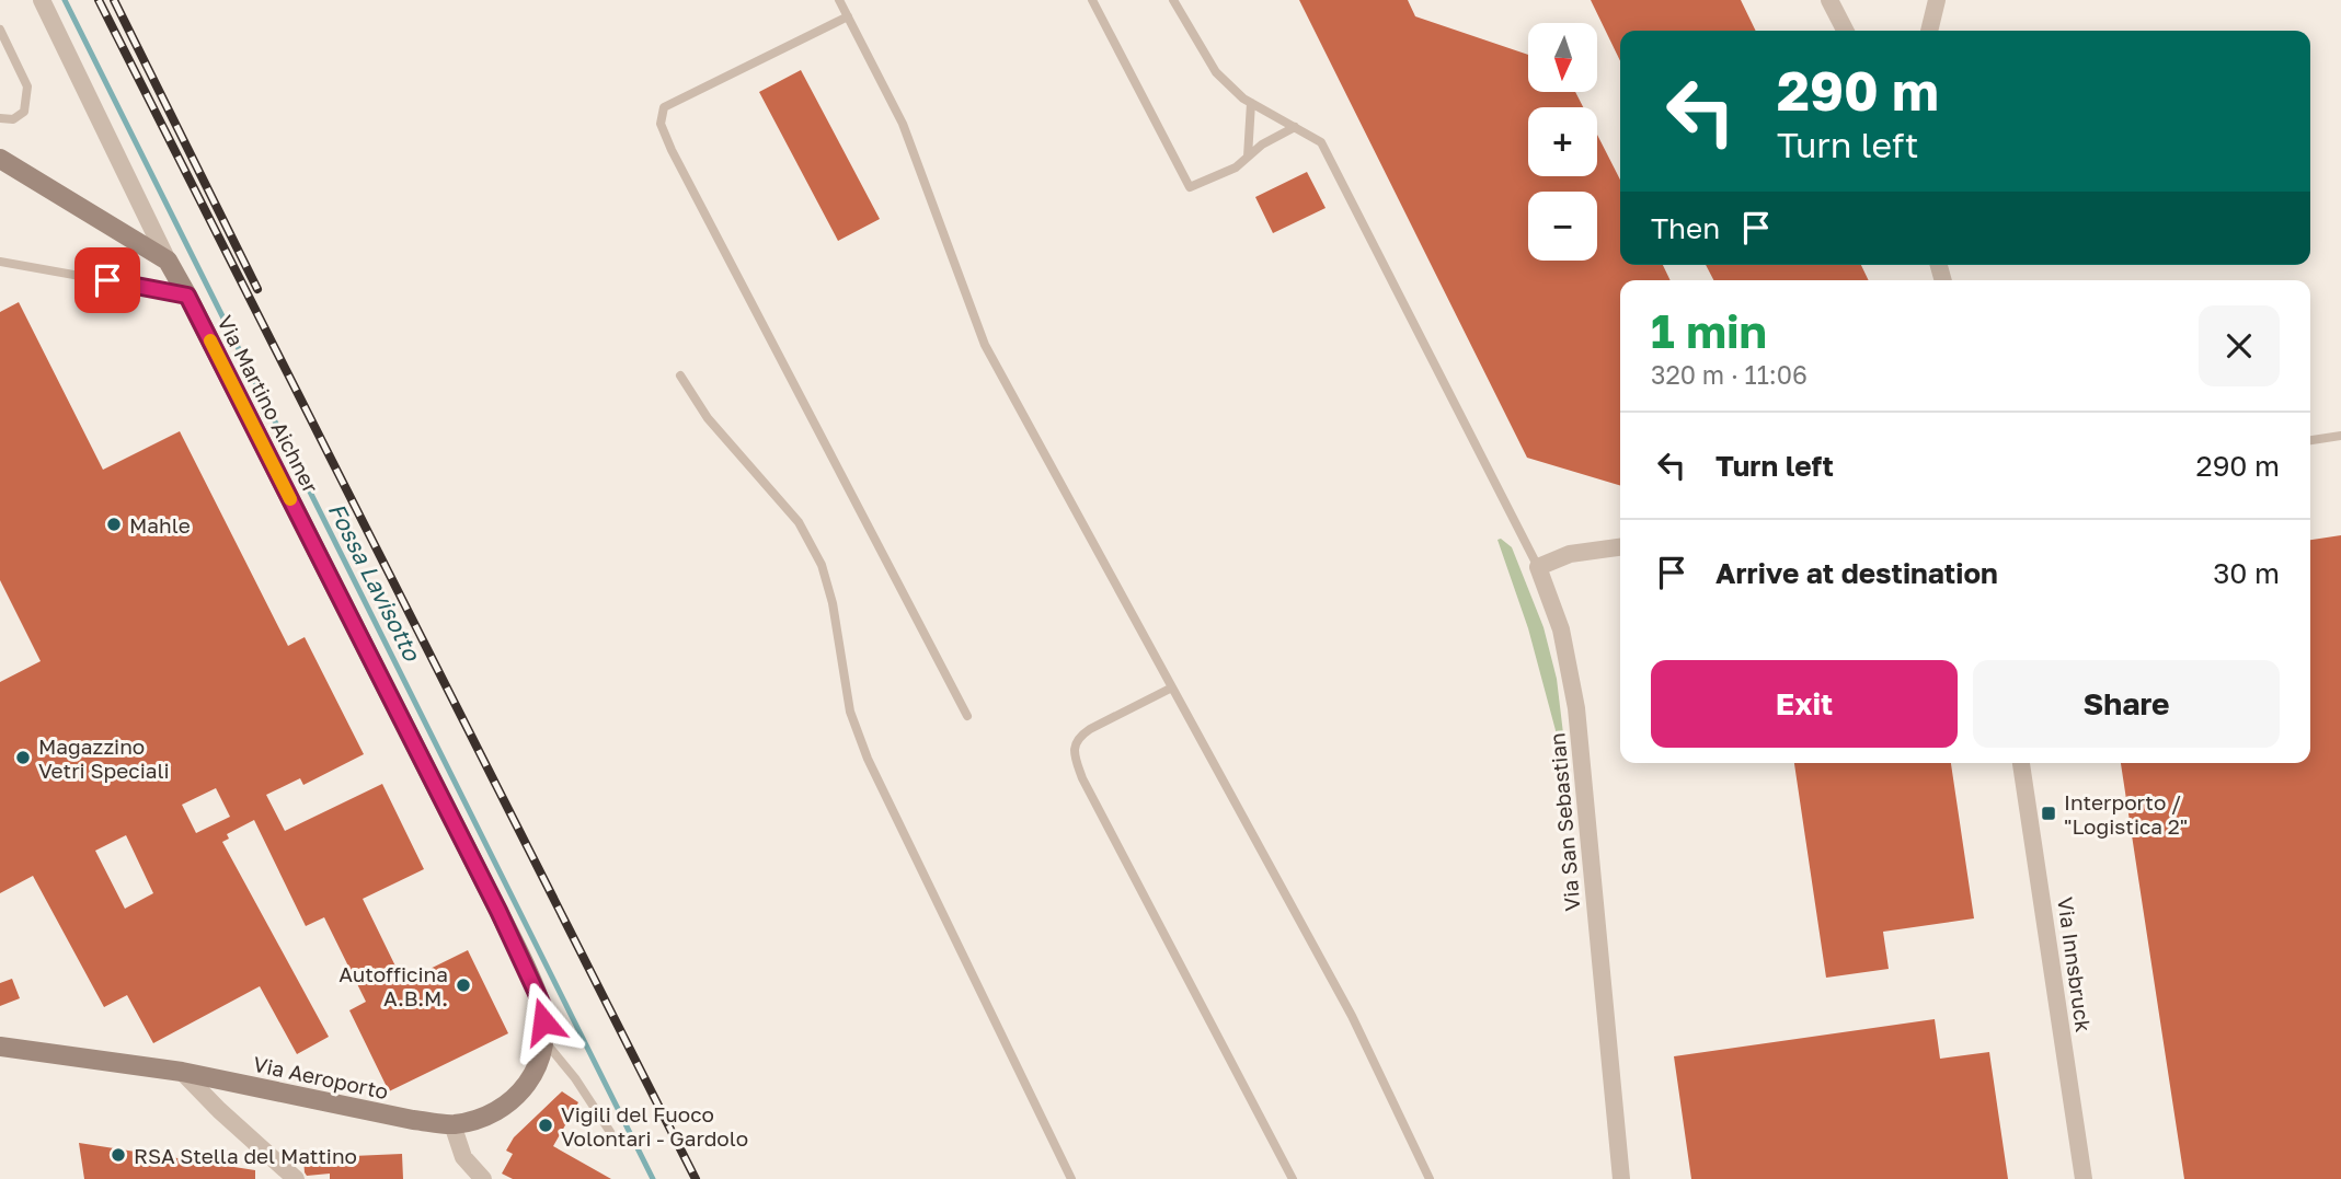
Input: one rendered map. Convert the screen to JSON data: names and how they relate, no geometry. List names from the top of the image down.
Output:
{
  "streets": {
    "street": [
      "Via Martino Aichner",
      "Via San Sebastian",
      "Via Innsbruck",
      "Via Aeroporto"
    ]
  },
  "crossings": [
    ["Via Martino Aichner", "Via Aeroporto"]
  ],
  "water": ["Fossa Lavisotto"],
  "places": {
    "other": [
      "Mahle",
      "Magazzino Vetri Speciali",
      "Autofficina A.B.M.",
      "Vigili del Fuoco Volontari - Gardolo",
      "RSA Stella del Mattino"
    ],
    "transit": ["Interporto / \"Logistica 2\""]
  },
  "north": "bottom",
  "page": {
    "map_buttons": ["+", "−"],
    "turn": ["290 m", "Turn left"],
    "then": "Then",
    "heading": ["1 min", "320 m · 11:06"],
    "list": [
      {
        "name": "Turn left",
        "value": "290 m"
      },
      {
        "name": "Arrive at destination",
        "value": "30 m"
      }
    ],
    "buttons": ["Exit", "Share"]
  }
}
